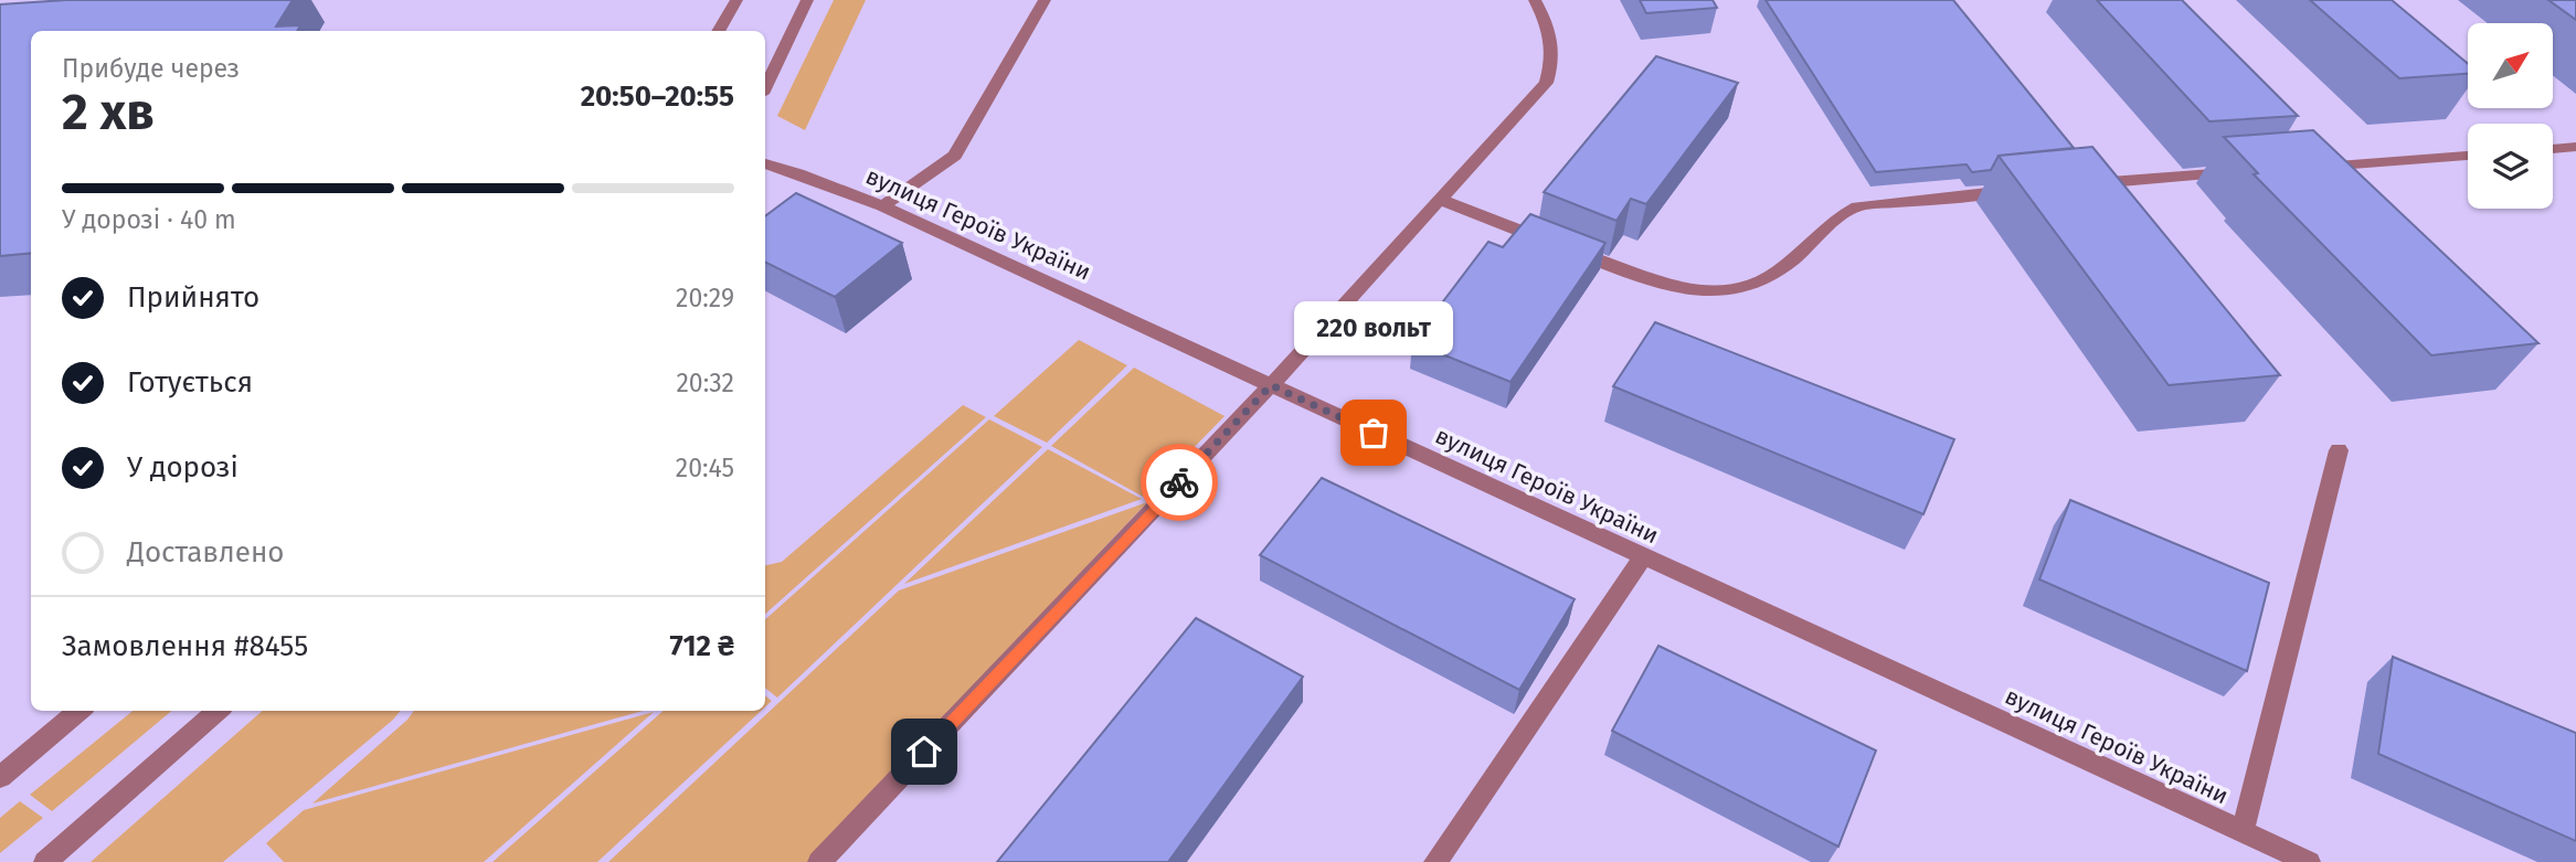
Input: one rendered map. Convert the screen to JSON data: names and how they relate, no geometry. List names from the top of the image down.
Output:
{
  "streets": {
    "street": ["вулиця Героїв України"]
  },
  "places": ["220 вольт"],
  "north": "top right",
  "page": {
    "heading": ["2 хв", "Прибуде через", "20:50–20:55"],
    "panel": ["Замовлення #8455", "712 ₴"],
    "bar": "У дорозі · 40 m",
    "list": [
      ["Прийнято", "20:29"],
      ["Готується", "20:32"],
      ["У дорозі", "20:45"],
      "Доставлено"
    ],
    "bubble": "220 вольт"
  }
}
